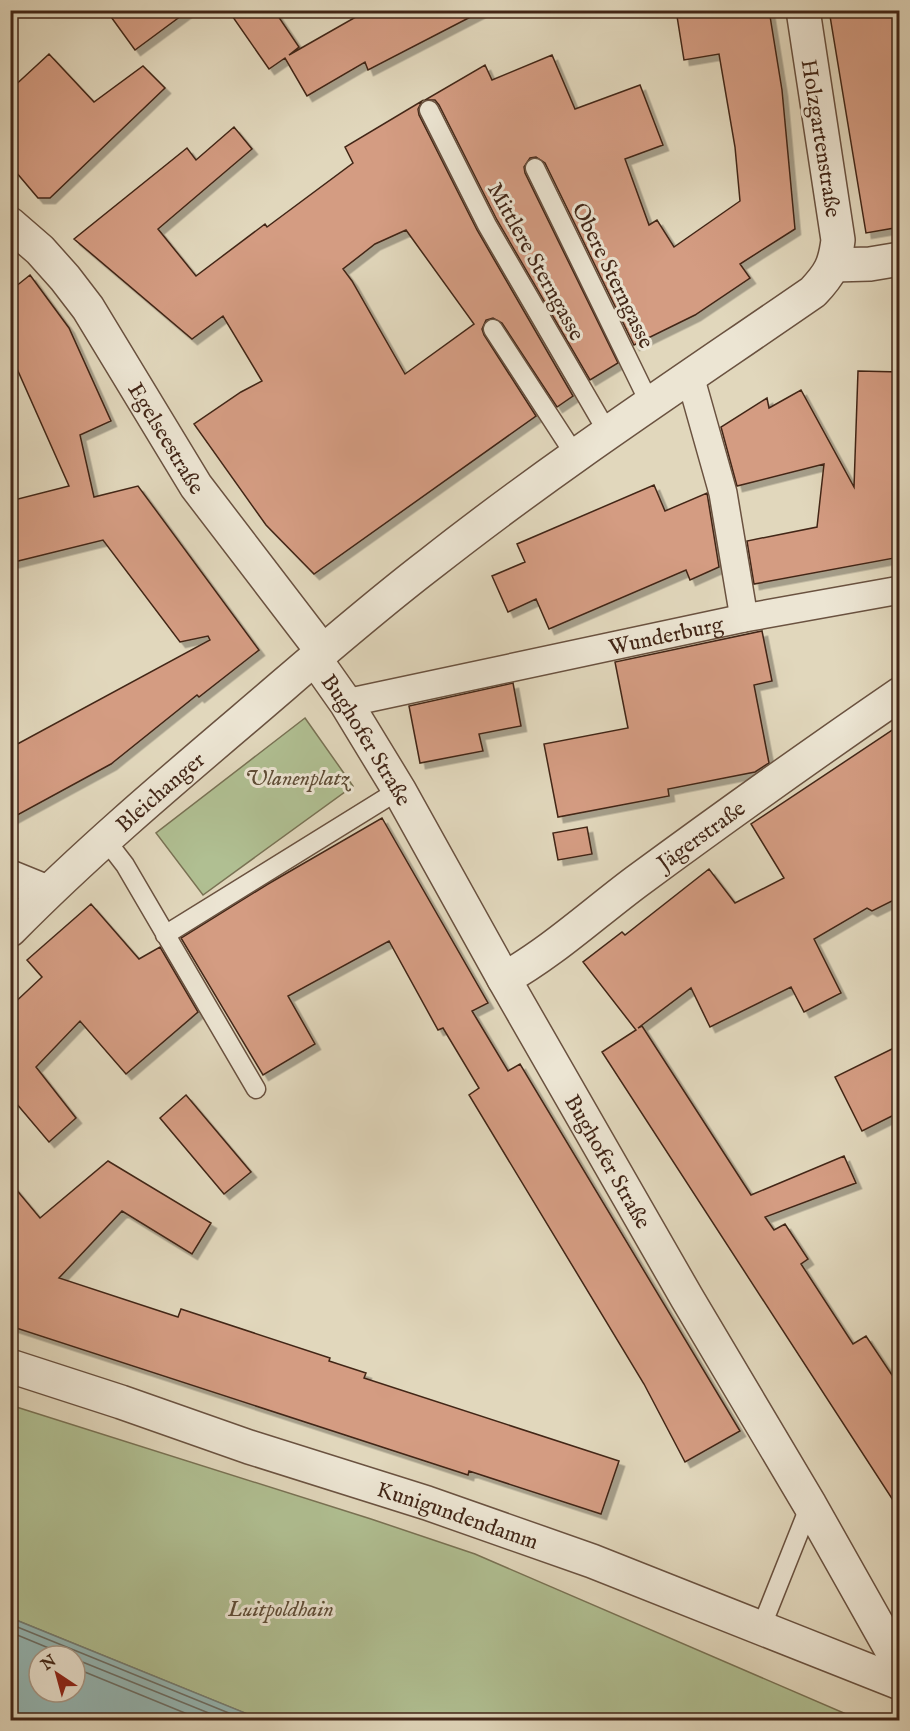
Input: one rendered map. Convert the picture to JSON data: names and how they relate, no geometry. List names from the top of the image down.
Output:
{
  "streets": {
    "street": [
      "Holzgartenstraße",
      "Egelseestraße",
      "Wunderburg",
      "Bughofer Straße",
      "Bleichanger",
      "Jägerstraße",
      "Kunigundendamm"
    ],
    "lane": ["Mittlere Sterngasse", "Obere Sterngasse"]
  },
  "crossings": [
    ["Egelseestraße", "Bughofer Straße"],
    ["Egelseestraße", "Bleichanger"],
    ["Wunderburg", "Bughofer Straße"],
    ["Bughofer Straße", "Bleichanger"],
    ["Bughofer Straße", "Jägerstraße"]
  ],
  "parks": ["Ulanenplatz", "Luitpoldhain"],
  "north": "top left"
}
